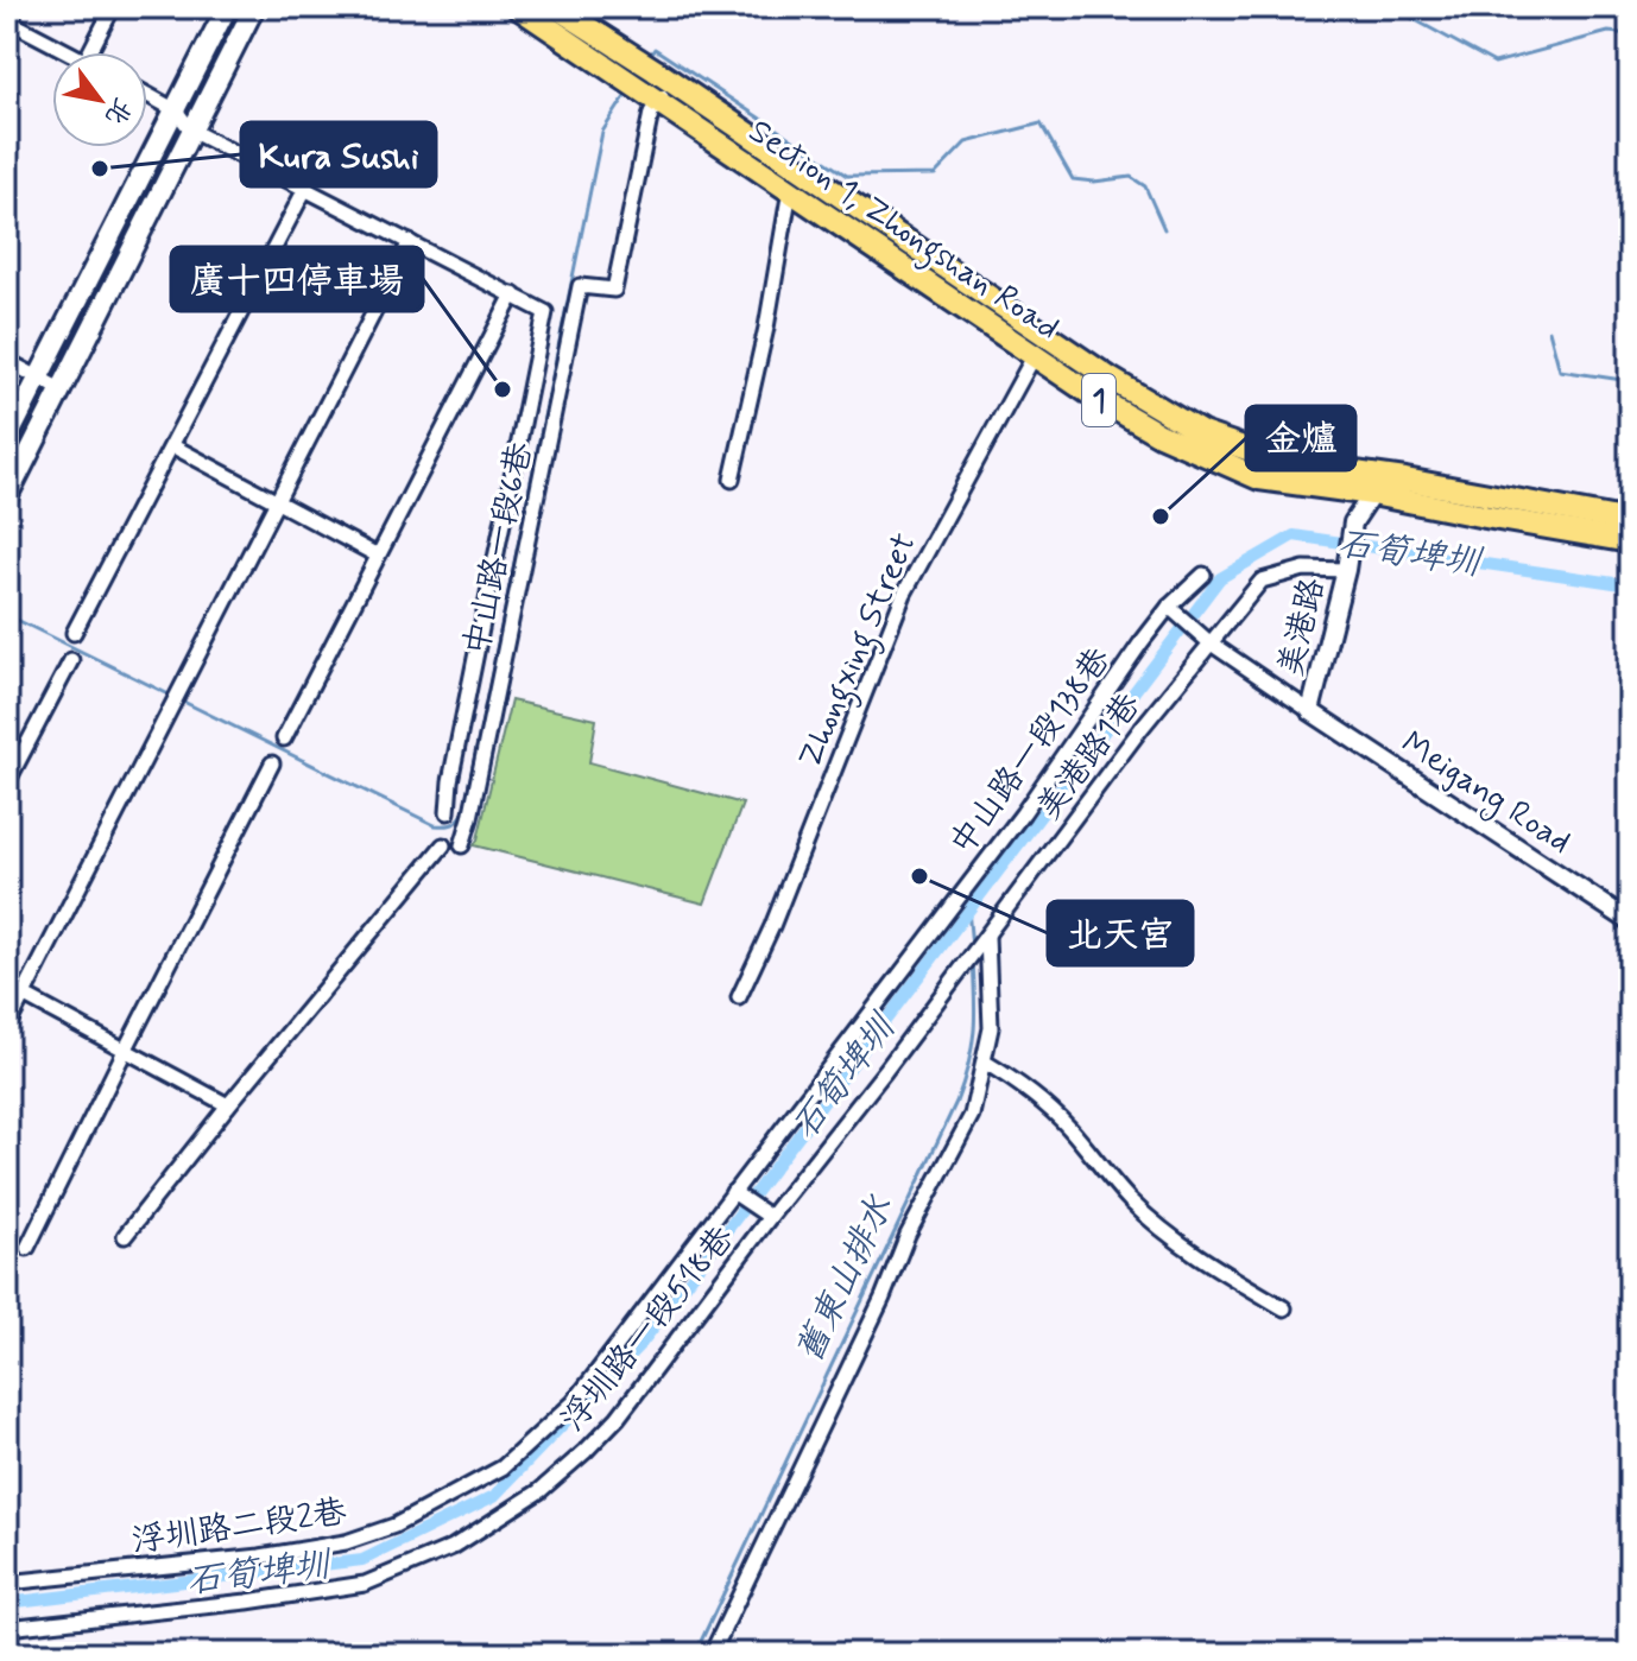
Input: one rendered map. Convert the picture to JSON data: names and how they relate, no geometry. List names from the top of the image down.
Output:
{
  "streets": {
    "main road": ["Section 1, Zhongshan Road", "1"],
    "street": [
      "中山路一段6巷",
      "美港路",
      "Zhongxing Street",
      "中山路一段138巷",
      "美港路1巷",
      "Meigang Road",
      "浮圳路一段518巷",
      "浮圳路二段2巷"
    ]
  },
  "crossings": [
    ["Section 1, Zhongshan Road", "1"],
    ["Section 1, Zhongshan Road", "中山路一段6巷"],
    ["Section 1, Zhongshan Road", "美港路"],
    ["Section 1, Zhongshan Road", "Zhongxing Street"],
    ["1", "中山路一段6巷"],
    ["美港路", "美港路1巷"],
    ["美港路", "Meigang Road"],
    ["中山路一段138巷", "浮圳路二段2巷"],
    ["美港路1巷", "浮圳路一段518巷"]
  ],
  "water": ["石筍埤圳", "舊東山排水"],
  "places": [
    "Kura Sushi",
    "廣十四停車場",
    "金爐",
    "北天宮"
  ],
  "north": "bottom right"
}
